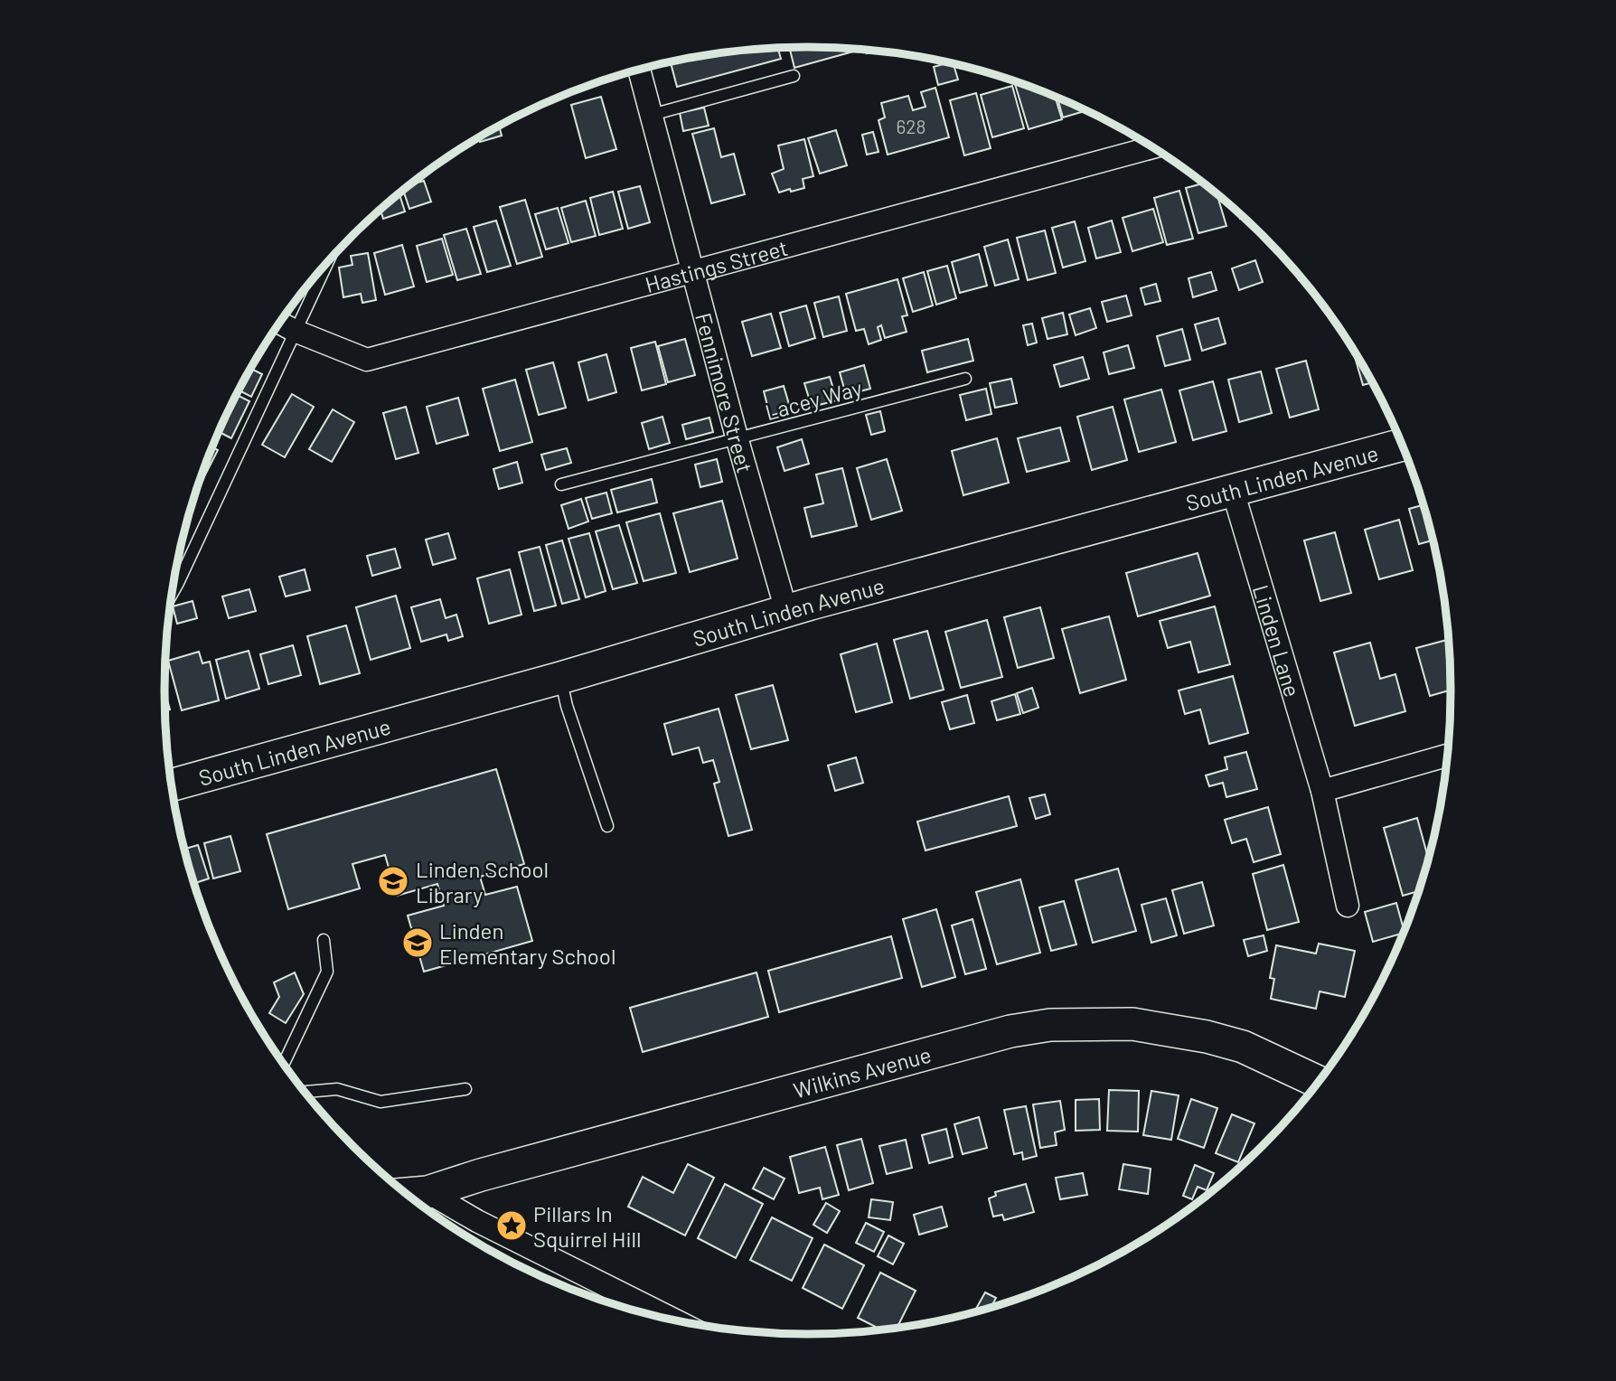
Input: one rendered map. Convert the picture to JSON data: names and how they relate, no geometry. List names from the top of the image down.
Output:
{
  "streets": {
    "street": [
      "Hastings Street",
      "Fennimore Street",
      "South Linden Avenue",
      "Linden Lane",
      "Wilkins Avenue"
    ],
    "lane": ["Lacey Way"]
  },
  "crossings": [
    ["Hastings Street", "Fennimore Street"],
    ["Fennimore Street", "Lacey Way"],
    ["Fennimore Street", "South Linden Avenue"],
    ["South Linden Avenue", "Linden Lane"]
  ],
  "places": {
    "school or university": ["Linden School Library", "Linden Elementary School"],
    "place": ["Pillars In Squirrel Hill"]
  },
  "house_numbers": ["628"]
}
